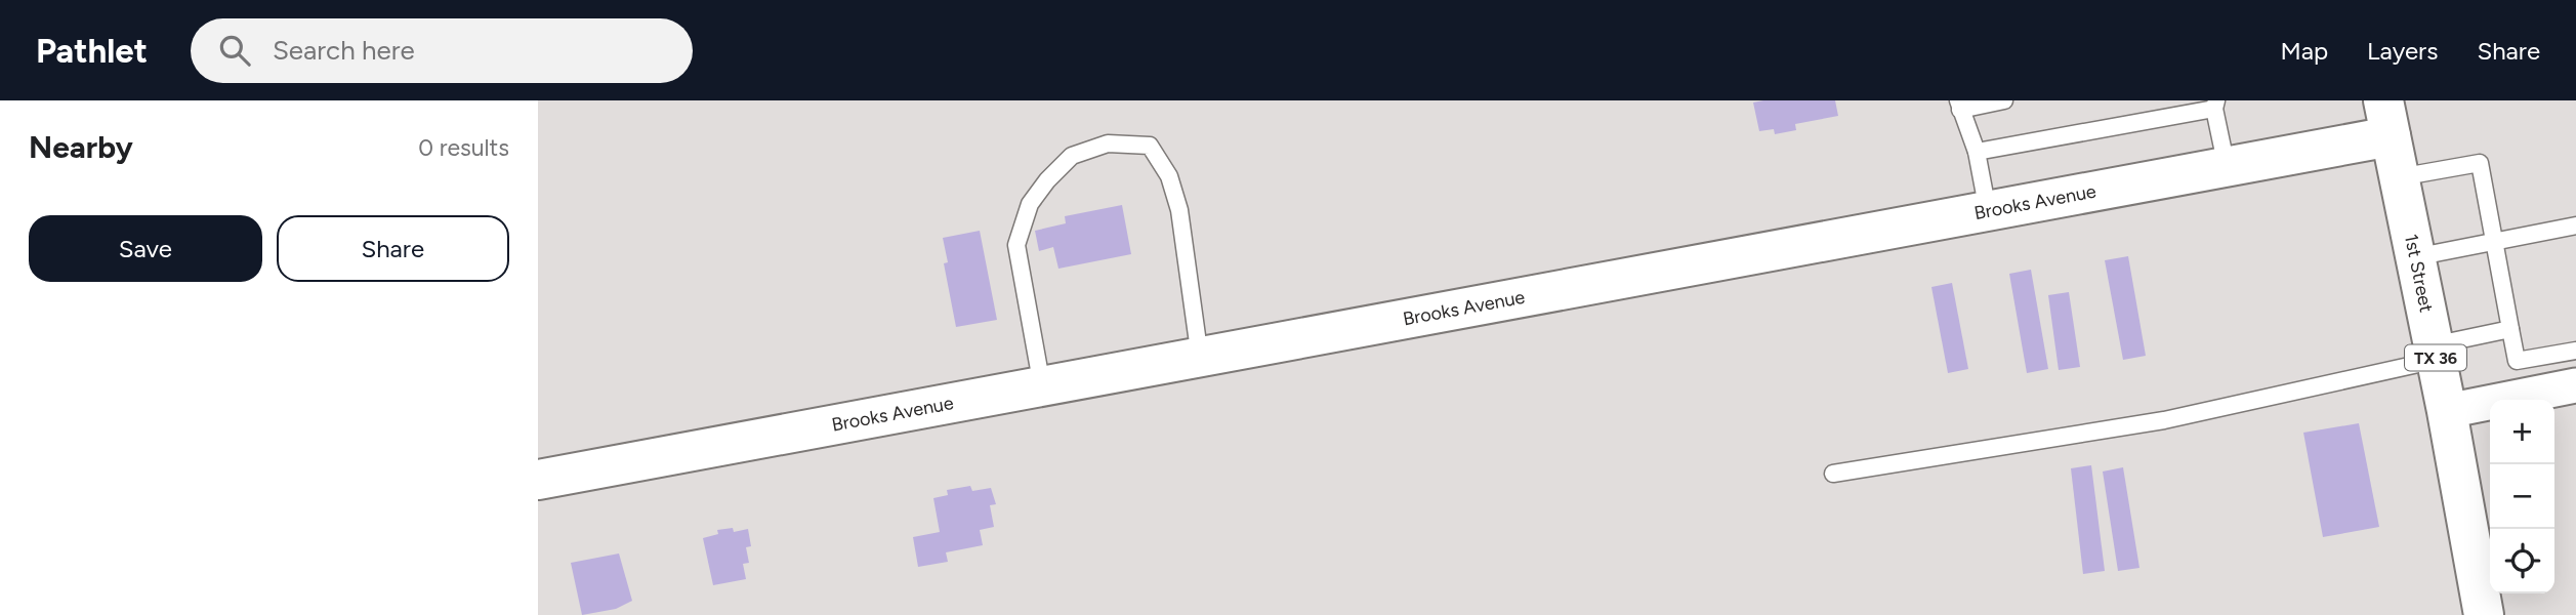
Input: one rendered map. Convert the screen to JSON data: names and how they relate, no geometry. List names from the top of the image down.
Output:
{
  "streets": {
    "street": ["Brooks Avenue", "1st Street", "TX 36"]
  },
  "crossings": [
    ["Brooks Avenue", "1st Street"]
  ],
  "page": {
    "header": "Pathlet",
    "search": "Search here",
    "nav": ["Map", "Layers", "Share"],
    "heading": ["Nearby", "0 results"],
    "buttons": ["Save", "Share"],
    "map_buttons": ["+", "−"]
  }
}
